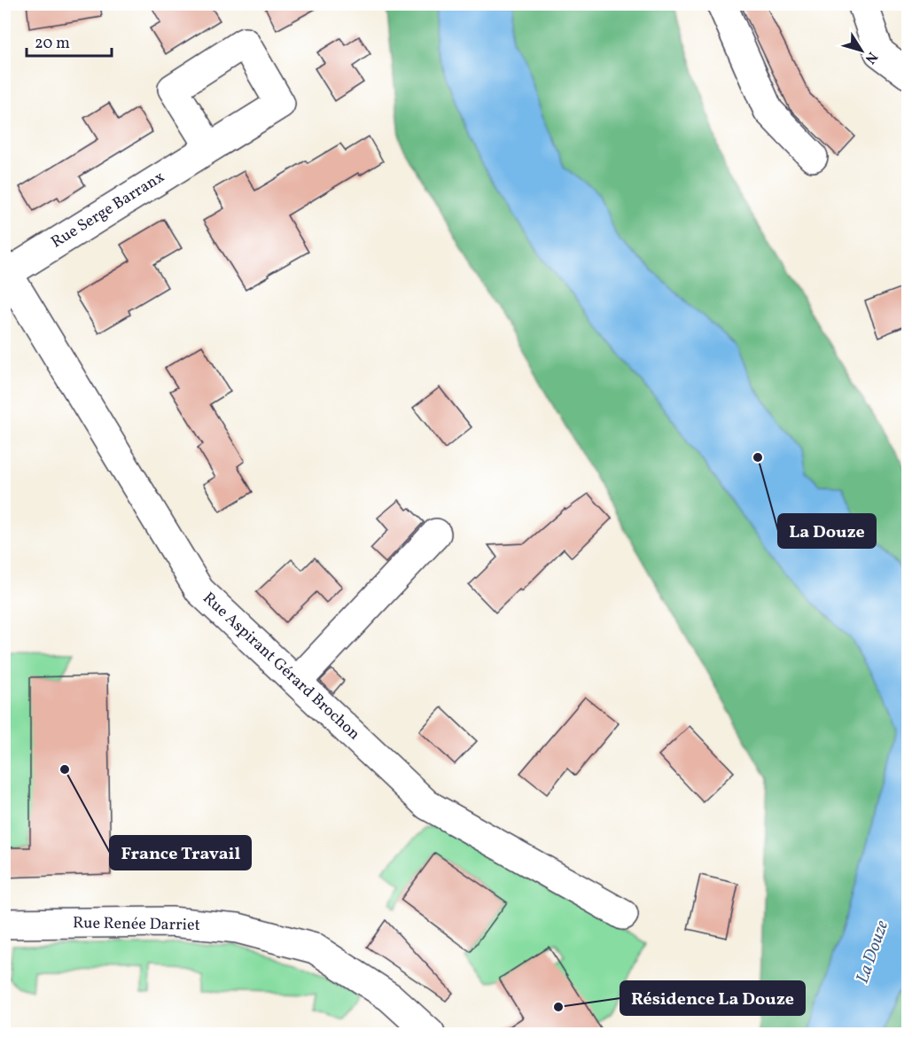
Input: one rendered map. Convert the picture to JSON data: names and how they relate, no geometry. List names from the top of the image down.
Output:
{
  "streets": {
    "street": ["Rue Serge Barranx", "Rue Aspirant Gérard Brochon", "Rue Renée Darriet"]
  },
  "crossings": [
    ["Rue Serge Barranx", "Rue Aspirant Gérard Brochon"]
  ],
  "water": ["La Douze"],
  "places": ["La Douze", "France Travail", "Résidence La Douze"],
  "scale_bar": "20 m",
  "north": "bottom right"
}
